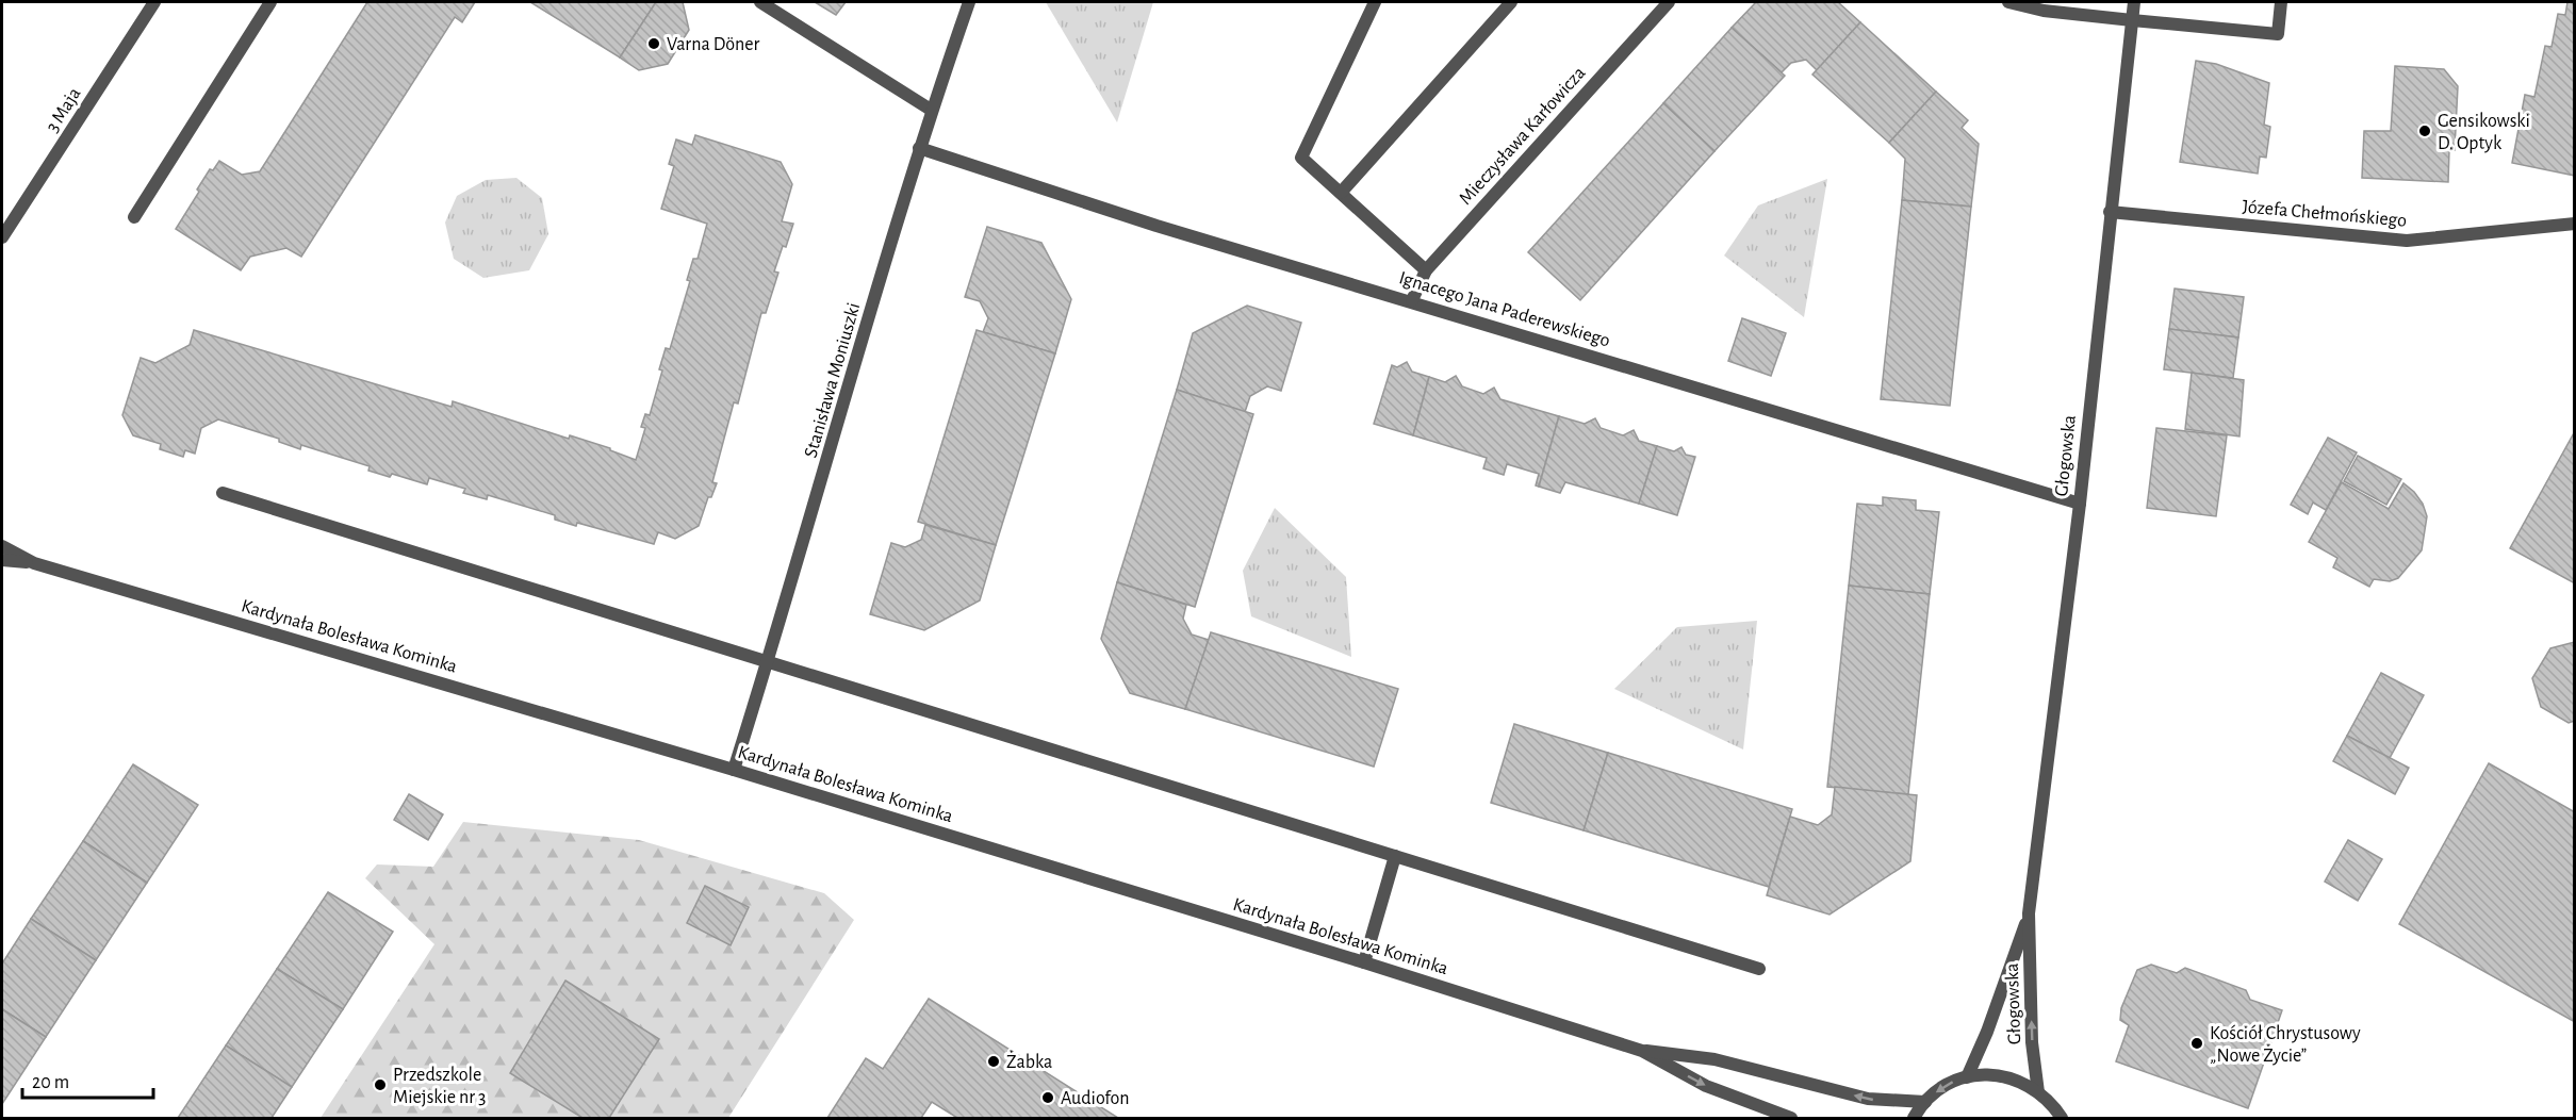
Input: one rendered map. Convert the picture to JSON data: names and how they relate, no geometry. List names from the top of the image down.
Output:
{
  "streets": {
    "street": [
      "3 Maja",
      "Mieczysława Karłowicza",
      "Józefa Chełmońskiego",
      "Ignacego Jana Paderewskiego",
      "Stanisława Moniuszki",
      "Głogowska",
      "Kardynała Bolesława Kominka"
    ]
  },
  "crossings": [
    ["Mieczysława Karłowicza", "Ignacego Jana Paderewskiego"],
    ["Józefa Chełmońskiego", "Głogowska"],
    ["Ignacego Jana Paderewskiego", "Stanisława Moniuszki"],
    ["Ignacego Jana Paderewskiego", "Głogowska"],
    ["Stanisława Moniuszki", "Kardynała Bolesława Kominka"]
  ],
  "places": [
    "Varna Döner",
    "Gensikowski D. Optyk",
    "Kościół Chrystusowy „Nowe Życie”",
    "Żabka",
    "Przedszkole Miejskie nr 3",
    "Audiofon"
  ],
  "scale_bar": "20 m"
}
